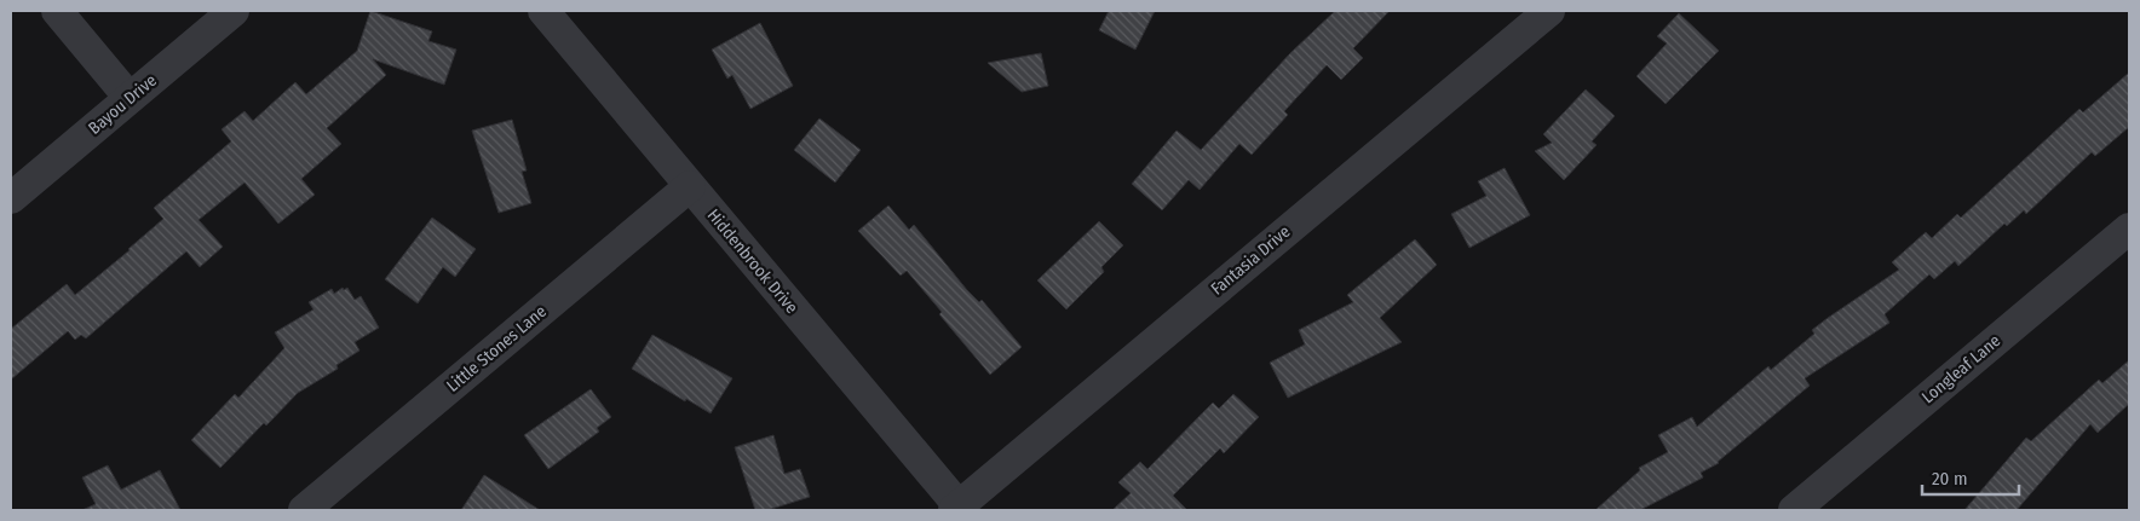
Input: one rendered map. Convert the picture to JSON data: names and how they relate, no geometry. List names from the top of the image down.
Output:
{
  "streets": {
    "street": [
      "Bayou Drive",
      "Fantasia Drive",
      "Hiddenbrook Drive",
      "Little Stones Lane",
      "Longleaf Lane"
    ]
  },
  "crossings": [
    ["Fantasia Drive", "Hiddenbrook Drive"],
    ["Hiddenbrook Drive", "Little Stones Lane"]
  ],
  "scale_bar": "20 m"
}
